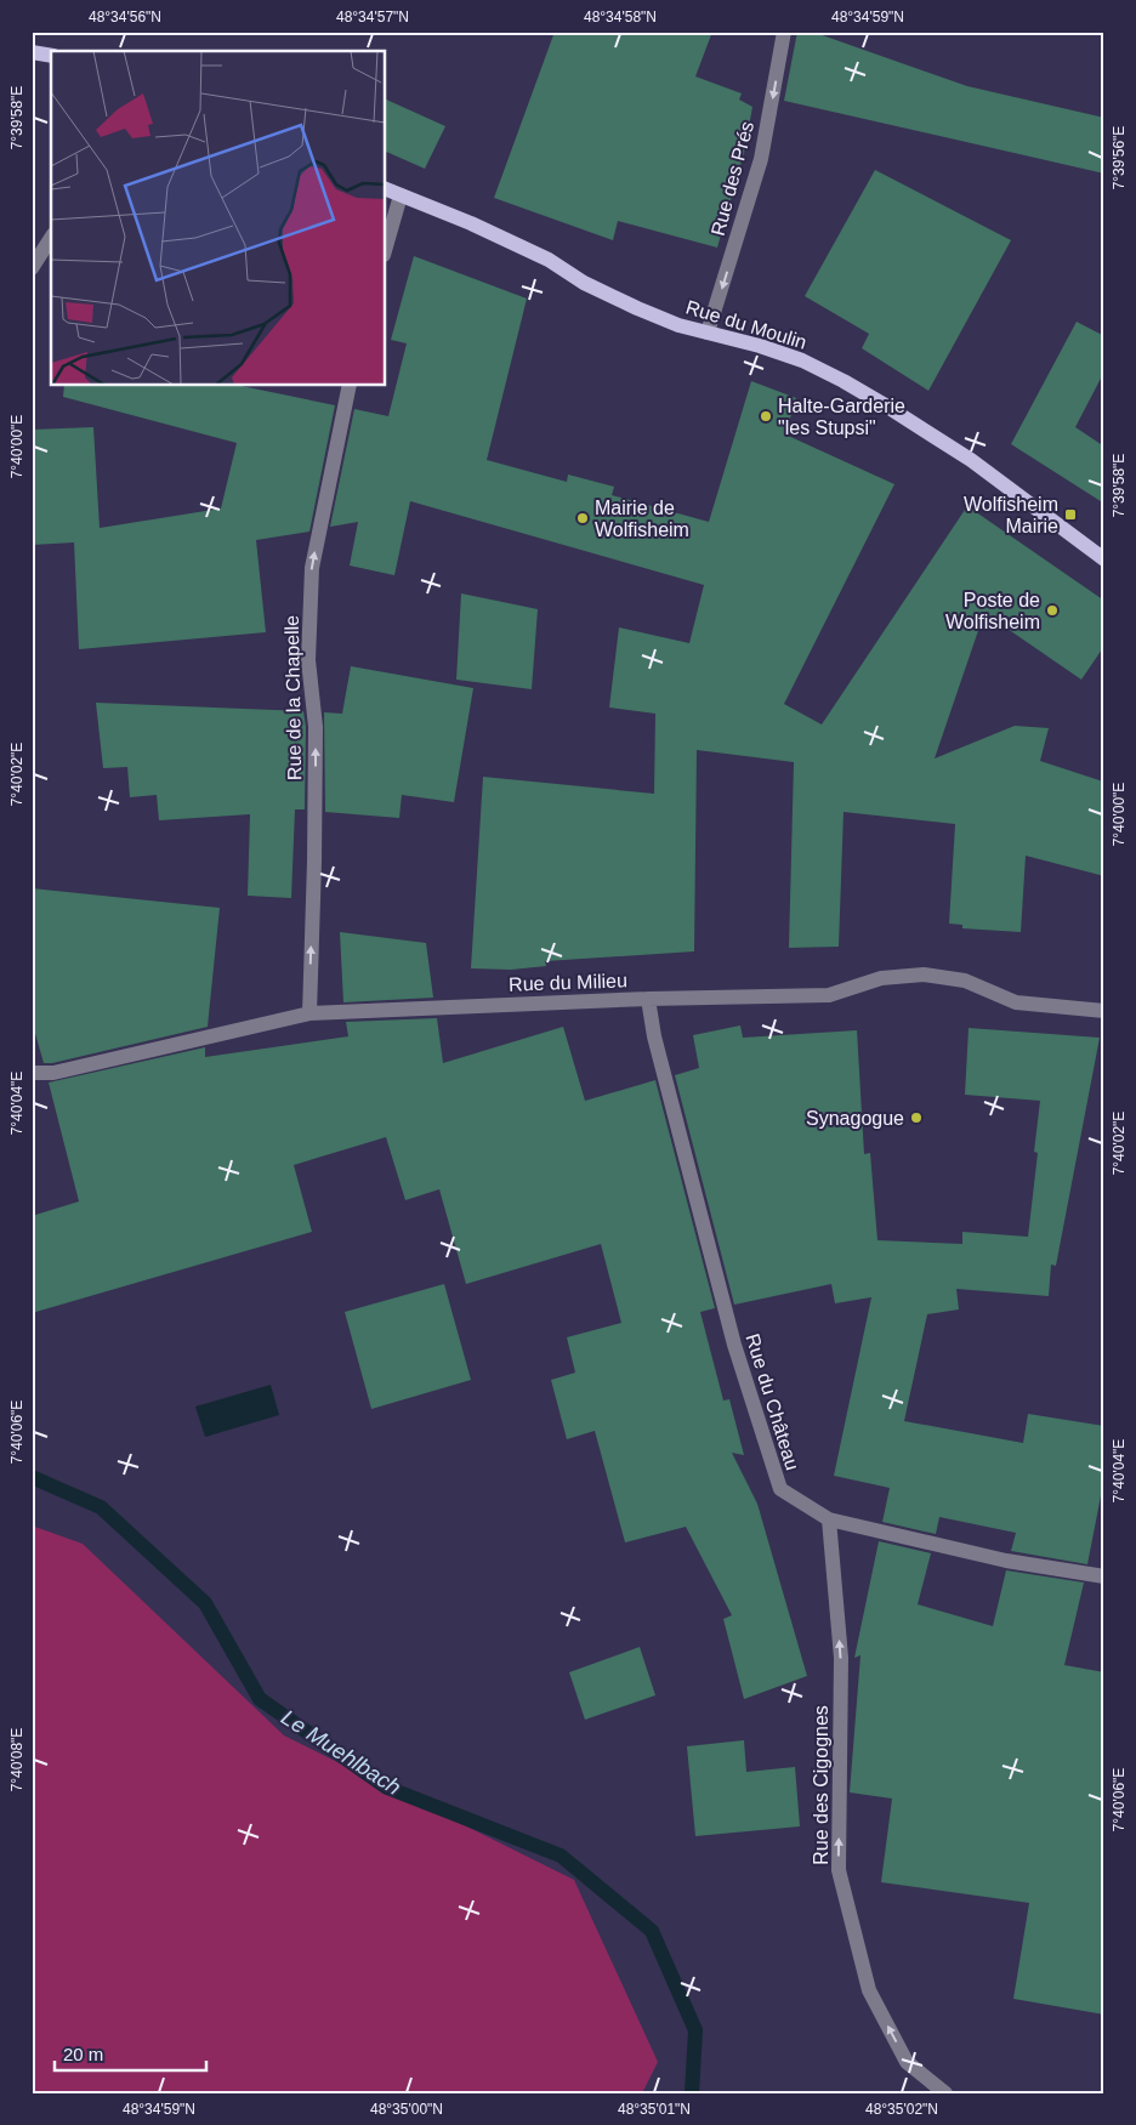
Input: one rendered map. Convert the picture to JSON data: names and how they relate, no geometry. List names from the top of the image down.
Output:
{
  "streets": {
    "main road": ["Rue du Moulin"],
    "street": [
      "Rue des Prés",
      "Rue de la Chapelle",
      "Rue du Milieu",
      "Rue du Château",
      "Rue des Cigognes"
    ]
  },
  "crossings": [
    ["Rue des Prés", "Rue du Moulin"],
    ["Rue de la Chapelle", "Rue du Milieu"],
    ["Rue du Milieu", "Rue du Château"],
    ["Rue du Château", "Rue des Cigognes"]
  ],
  "one_way": ["Rue des Prés", "Rue de la Chapelle", "Rue des Cigognes"],
  "water": ["Le Muehlbach"],
  "places": {
    "other": [
      "Halte-Garderie \"les Stupsi\"",
      "Mairie de Wolfisheim",
      "Poste de Wolfisheim",
      "Synagogue"
    ],
    "transit": ["Wolfisheim Mairie"]
  },
  "scale_bar": "20 m",
  "coordinates": [
    "48°34'56\"N",
    "48°34'57\"N",
    "48°34'58\"N",
    "48°34'59\"N",
    "7°39'58\"E",
    "7°39'56\"E",
    "7°40'00\"E",
    "7°40'02\"E",
    "7°40'04\"E",
    "7°40'06\"E",
    "7°40'08\"E",
    "48°35'00\"N",
    "48°35'01\"N",
    "48°35'02\"N"
  ]
}
